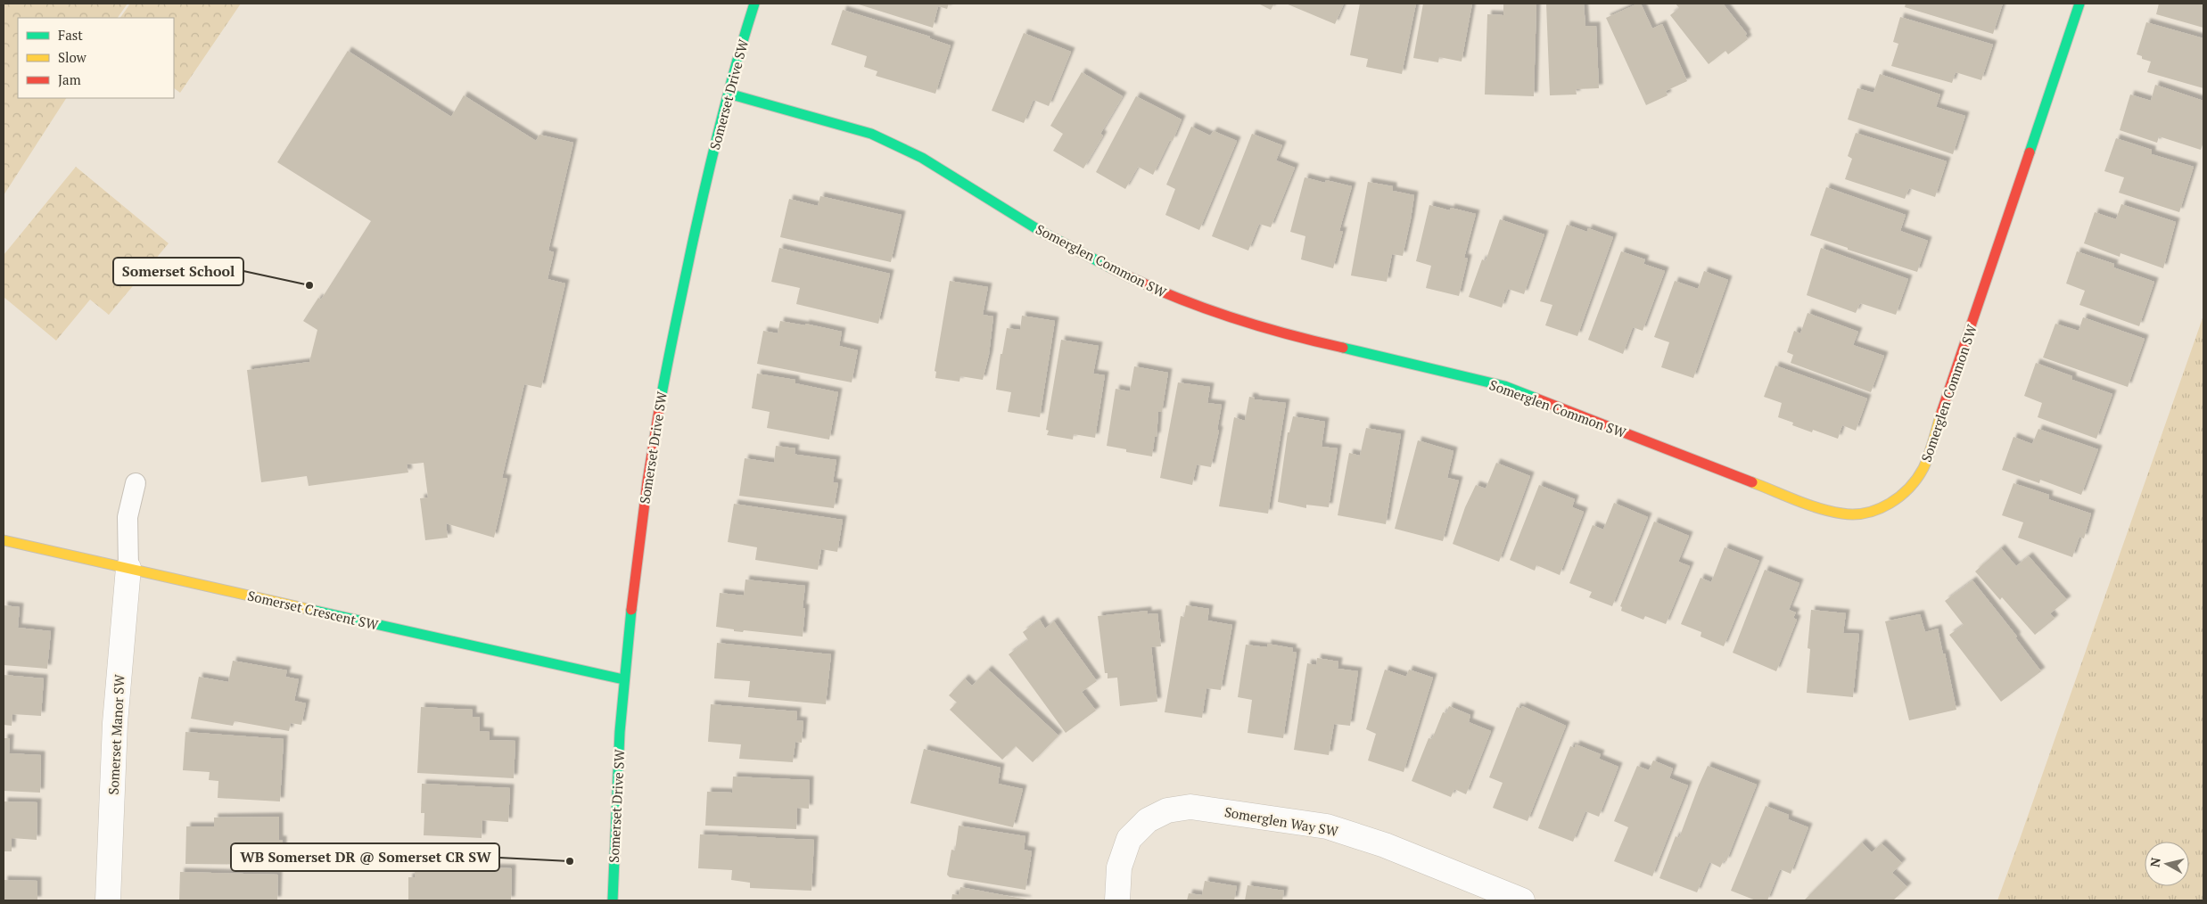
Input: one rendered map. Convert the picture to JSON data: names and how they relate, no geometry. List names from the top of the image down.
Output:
{
  "streets": {
    "street": [
      "Somerset Drive SW",
      "Somerglen Common SW",
      "Somerset Crescent SW",
      "Somerset Manor SW",
      "Somerglen Way SW"
    ]
  },
  "crossings": [
    ["Somerset Drive SW", "Somerglen Common SW"],
    ["Somerset Drive SW", "Somerset Crescent SW"],
    ["Somerset Crescent SW", "Somerset Manor SW"]
  ],
  "places": ["Somerset School", "WB Somerset DR @ Somerset CR SW"],
  "legend": ["Fast", "Slow", "Jam"],
  "north": "left"
}
